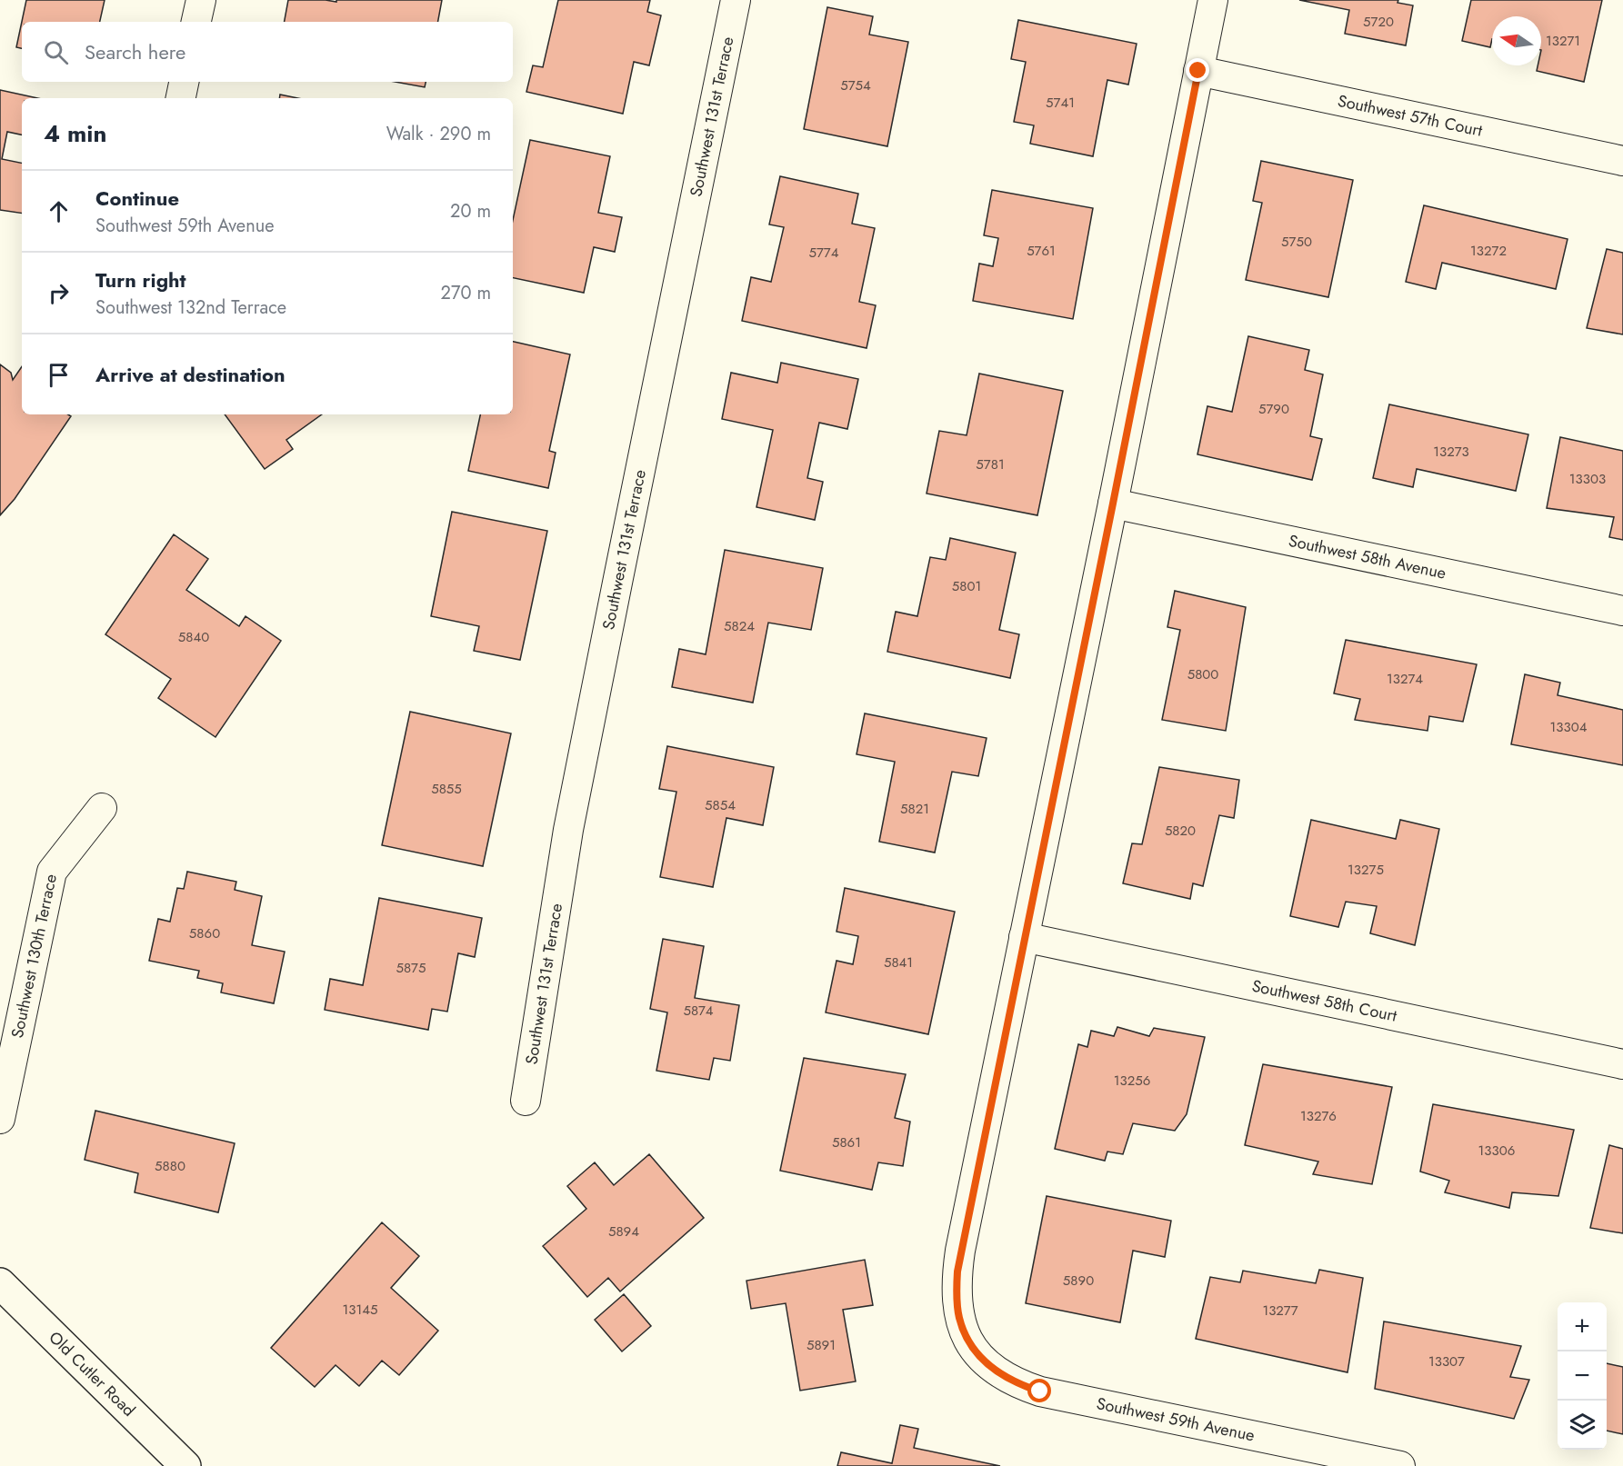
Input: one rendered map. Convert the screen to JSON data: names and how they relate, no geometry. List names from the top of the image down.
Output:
{
  "streets": {
    "main road": ["Old Cutler Road"],
    "street": [
      "Southwest 131st Terrace",
      "Southwest 57th Court",
      "Southwest 58th Avenue",
      "Southwest 130th Terrace",
      "Southwest 58th Court",
      "Southwest 59th Avenue"
    ]
  },
  "crossings": [
    ["Southwest 58th Court", "Southwest 59th Avenue"]
  ],
  "house_numbers": [
    "5720",
    "13271",
    "5754",
    "5741",
    "5750",
    "5761",
    "13272",
    "5774",
    "5790",
    "13273",
    "5781",
    "13303",
    "5801",
    "5824",
    "5840",
    "5800",
    "13274",
    "13304",
    "5855",
    "5854",
    "5821",
    "5820",
    "13275",
    "5860",
    "5841",
    "5875",
    "5874",
    "13256",
    "13276",
    "5861",
    "13306",
    "5880",
    "5894",
    "5890",
    "13145",
    "13277",
    "5891",
    "13307"
  ],
  "north": "left",
  "page": {
    "search": "Search here",
    "heading": ["4 min", "Walk · 290 m"],
    "list": [
      ["Continue", "Southwest 59th Avenue", "20 m"],
      ["Turn right", "Southwest 132nd Terrace", "270 m"],
      "Arrive at destination"
    ],
    "map_buttons": ["+", "−"]
  }
}
